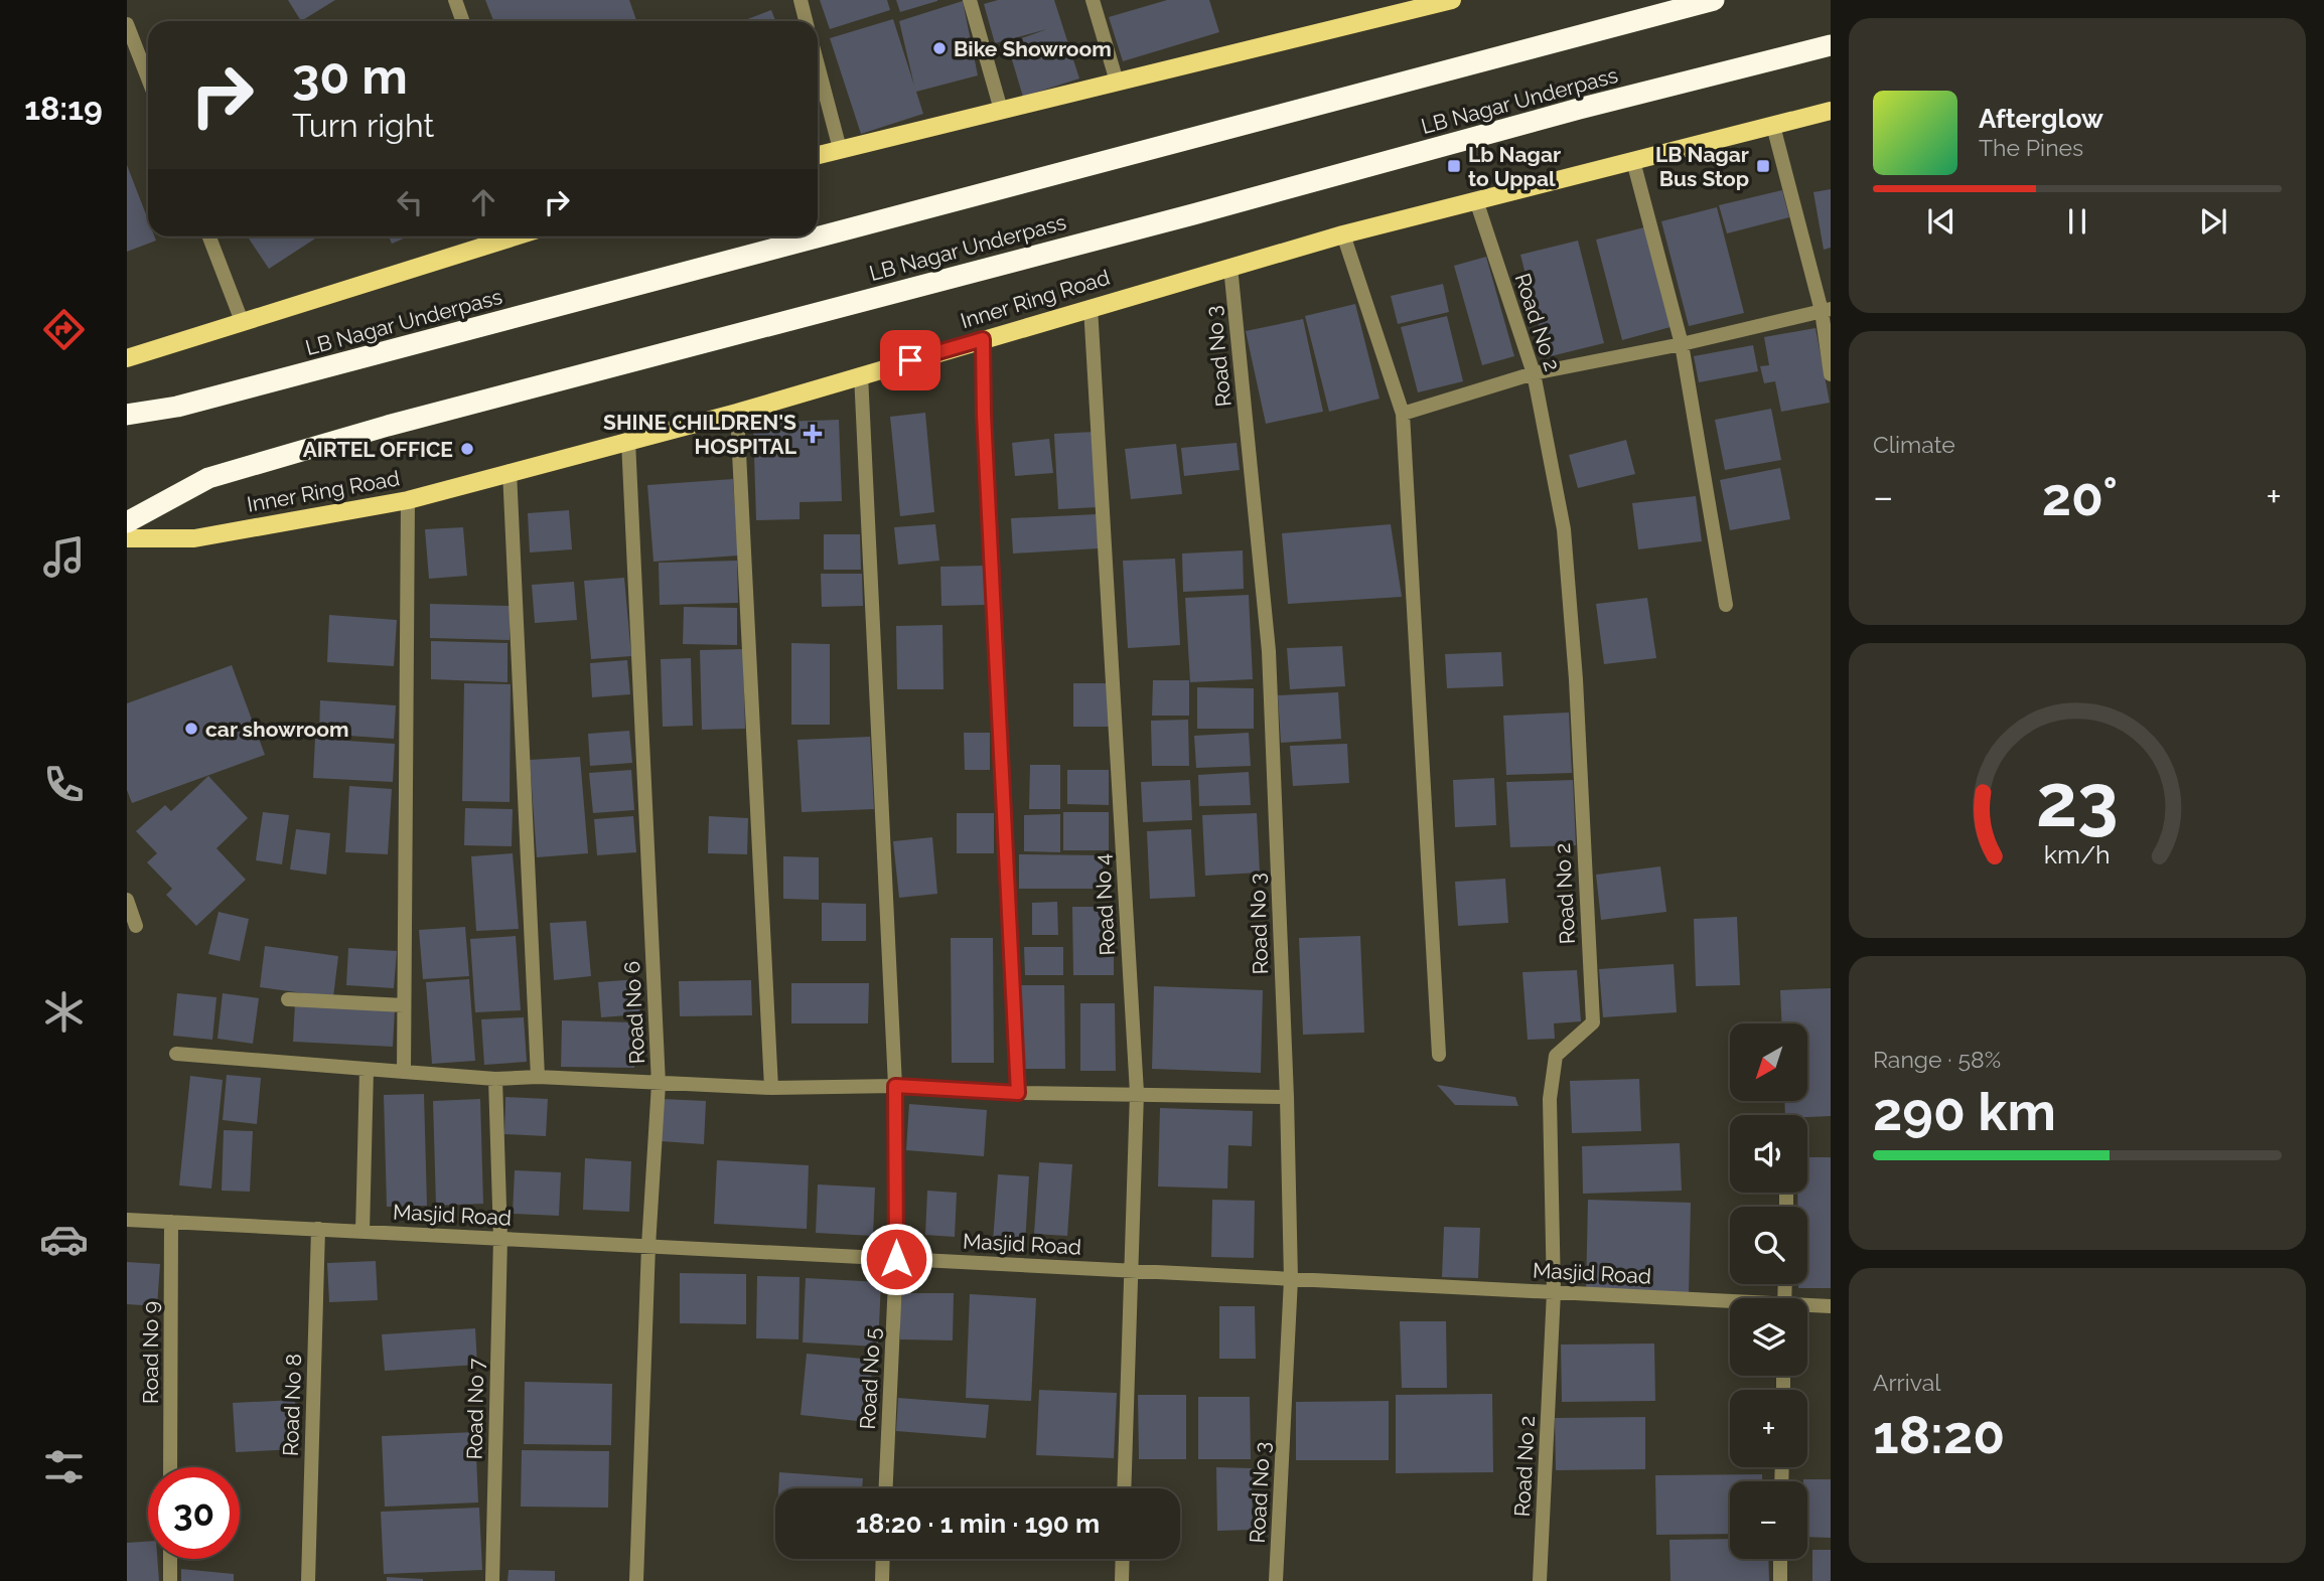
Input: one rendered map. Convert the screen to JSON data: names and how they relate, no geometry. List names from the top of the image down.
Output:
{
  "streets": {
    "highway": ["LB Nagar Underpass"],
    "main road": ["Inner Ring Road"],
    "street": [
      "Road No 2",
      "Road No 3",
      "Road No 4",
      "Road No 6",
      "Masjid Road",
      "Road No 9",
      "Road No 5",
      "Road No 8",
      "Road No 7"
    ]
  },
  "crossings": [
    ["Inner Ring Road", "Road No 2"],
    ["Inner Ring Road", "Road No 3"],
    ["Inner Ring Road", "Road No 4"],
    ["Inner Ring Road", "Road No 6"],
    ["Inner Ring Road", "Road No 5"],
    ["Road No 2", "Masjid Road"],
    ["Road No 3", "Masjid Road"],
    ["Road No 4", "Masjid Road"],
    ["Road No 6", "Masjid Road"],
    ["Masjid Road", "Road No 9"],
    ["Masjid Road", "Road No 5"],
    ["Masjid Road", "Road No 8"],
    ["Masjid Road", "Road No 7"]
  ],
  "places": {
    "other": ["Bike Showroom", "AIRTEL OFFICE", "car showroom"],
    "transit": ["Lb Nagar to Uppal", "LB Nagar Bus Stop"],
    "health": ["SHINE CHILDREN'S HOSPITAL"]
  },
  "north": "bottom left",
  "page": {
    "tabs": "18:19",
    "turn": ["30 m", "Turn right"],
    "song": ["Afterglow", "The Pines"],
    "tile": [
      "Climate",
      ["Range · 58%", "290 km"],
      ["Arrival", "18:20"]
    ],
    "heat": ["−", "20°", "+"],
    "map_buttons": ["+", "−"],
    "limit": "30",
    "trip": "18:20 · 1 min · 190 m",
    "gauge": ["23", "km/h"]
  }
}
